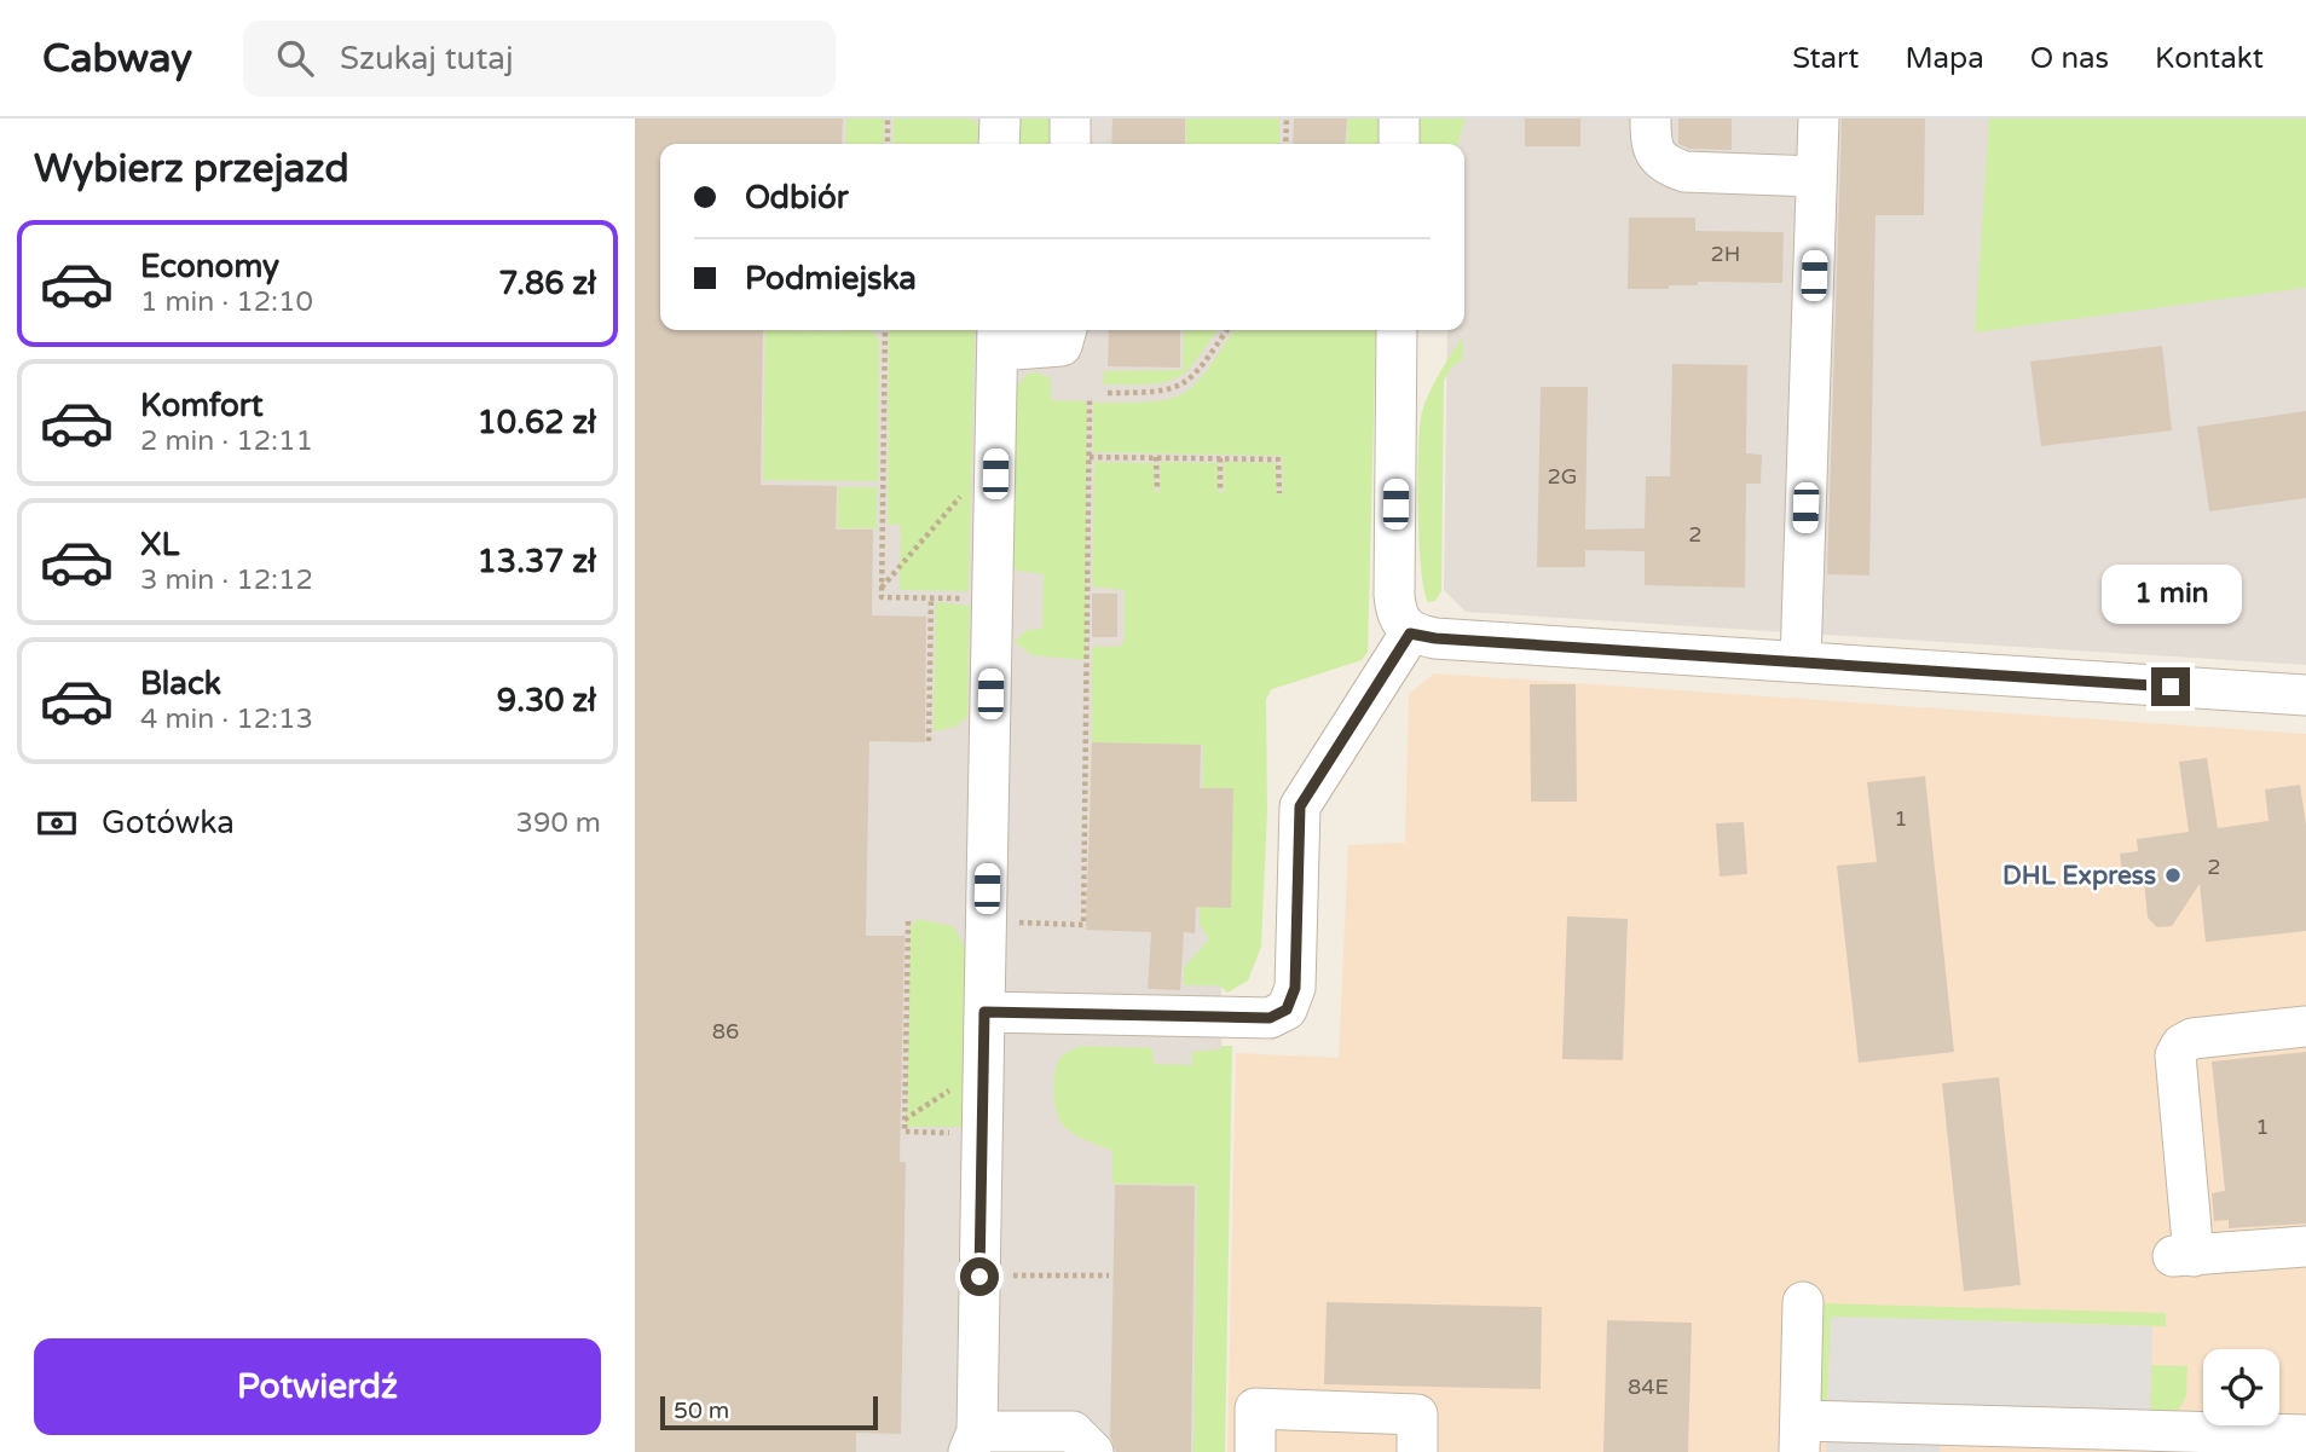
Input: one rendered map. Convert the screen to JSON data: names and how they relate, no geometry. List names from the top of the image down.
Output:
{
  "places": ["DHL Express"],
  "house_numbers": [
    "2H",
    "2G",
    "2",
    "1",
    "2",
    "86",
    "1",
    "84E"
  ],
  "scale_bar": "50 m",
  "page": {
    "header": "Cabway",
    "search": "Szukaj tutaj",
    "nav": [
      "Start",
      "Mapa",
      "O nas",
      "Kontakt"
    ],
    "heading": "Wybierz przejazd",
    "banner": ["Odbiór", "Podmiejska"],
    "list": [
      {
        "name": "Economy",
        "note": "1 min · 12:10",
        "value": "7.86 zł"
      },
      {
        "name": "Komfort",
        "note": "2 min · 12:11",
        "value": "10.62 zł"
      },
      {
        "name": "XL",
        "note": "3 min · 12:12",
        "value": "13.37 zł"
      },
      {
        "name": "Black",
        "note": "4 min · 12:13",
        "value": "9.30 zł"
      }
    ],
    "bubble": "1 min",
    "pay": ["Gotówka", "390 m"],
    "buttons": "Potwierdź",
    "scale": "50 m"
  }
}
